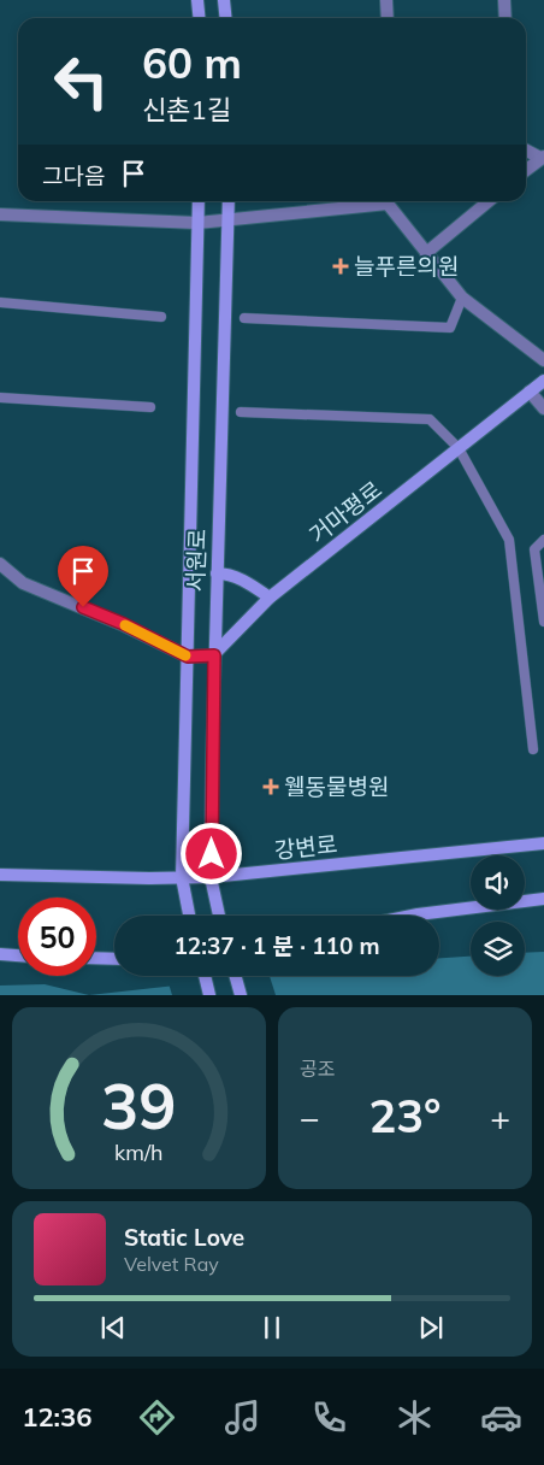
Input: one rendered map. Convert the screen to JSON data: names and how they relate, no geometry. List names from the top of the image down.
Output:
{
  "streets": {
    "street": ["거마평로", "서원로", "강변로"]
  },
  "crossings": [
    ["거마평로", "서원로"],
    ["서원로", "강변로"]
  ],
  "places": {
    "health": ["늘푸른의원", "웰동물병원"]
  },
  "page": {
    "turn": ["60 m", "신촌1길"],
    "then": "그다음",
    "limit": "50",
    "trip": "12:37 · 1 분 · 110 m",
    "tile": "공조",
    "heat": ["−", "23°", "+"],
    "song": ["Static Love", "Velvet Ray"],
    "tabs": "12:36",
    "gauge": ["39", "km/h"]
  }
}
